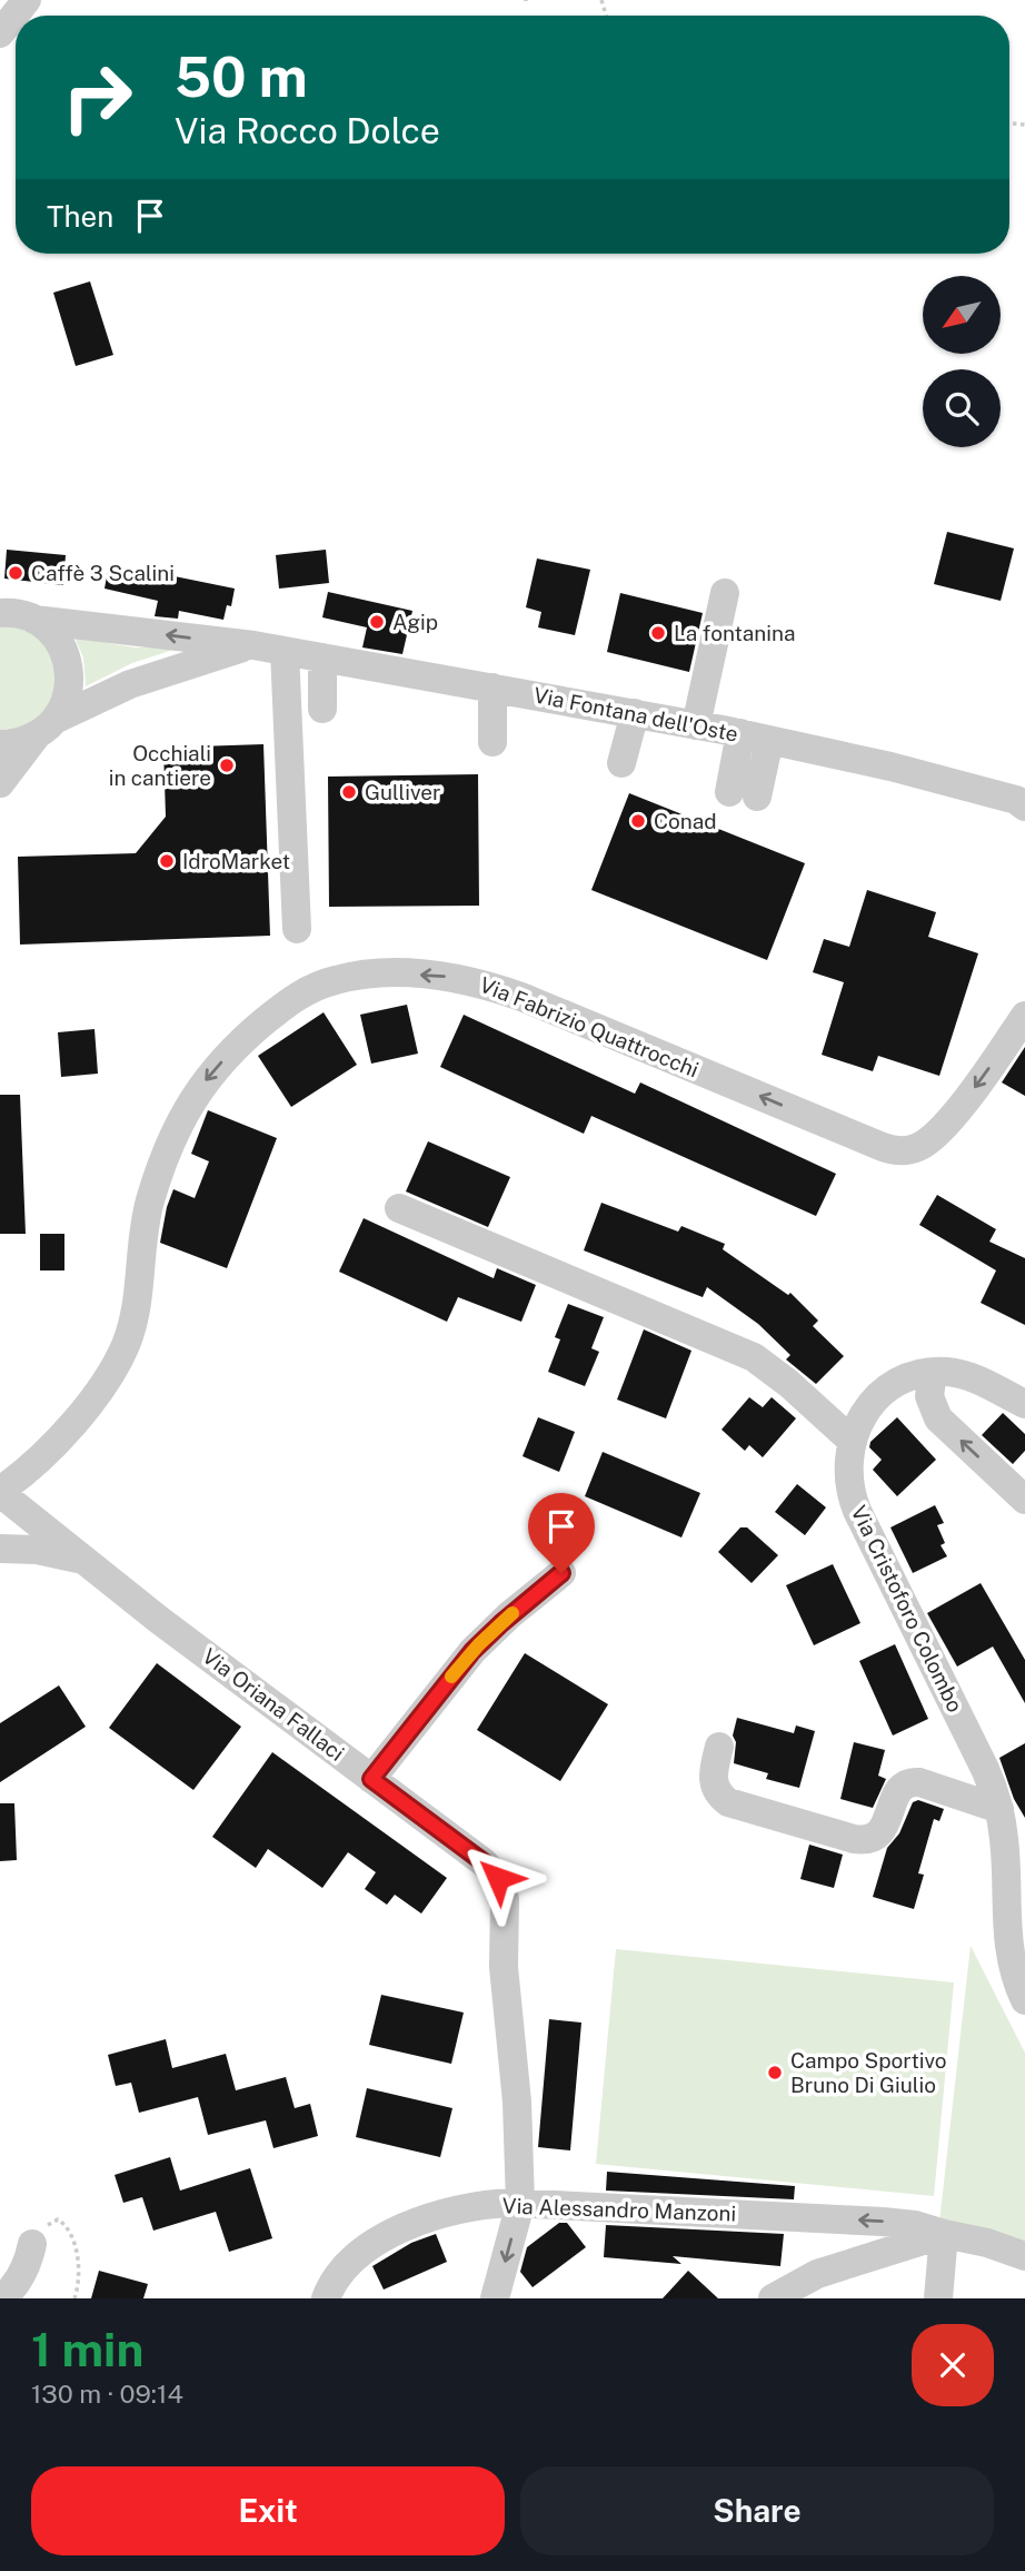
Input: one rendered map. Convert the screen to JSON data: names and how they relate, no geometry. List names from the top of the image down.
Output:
{
  "streets": {
    "street": [
      "Via Fontana dell'Oste",
      "Via Fabrizio Quattrocchi",
      "Via Cristoforo Colombo",
      "Via Oriana Fallaci",
      "Via Alessandro Manzoni"
    ]
  },
  "crossings": [
    ["Via Fabrizio Quattrocchi", "Via Oriana Fallaci"],
    ["Via Oriana Fallaci", "Via Alessandro Manzoni"]
  ],
  "places": [
    "Caffè 3 Scalini",
    "Agip",
    "La fontanina",
    "Occhiali in cantiere",
    "Gulliver",
    "Conad",
    "IdroMarket",
    "Campo Sportivo Bruno Di Giulio"
  ],
  "north": "bottom left",
  "page": {
    "turn": ["50 m", "Via Rocco Dolce"],
    "then": "Then",
    "heading": ["1 min", "130 m · 09:14"],
    "buttons": ["Exit", "Share"]
  }
}
